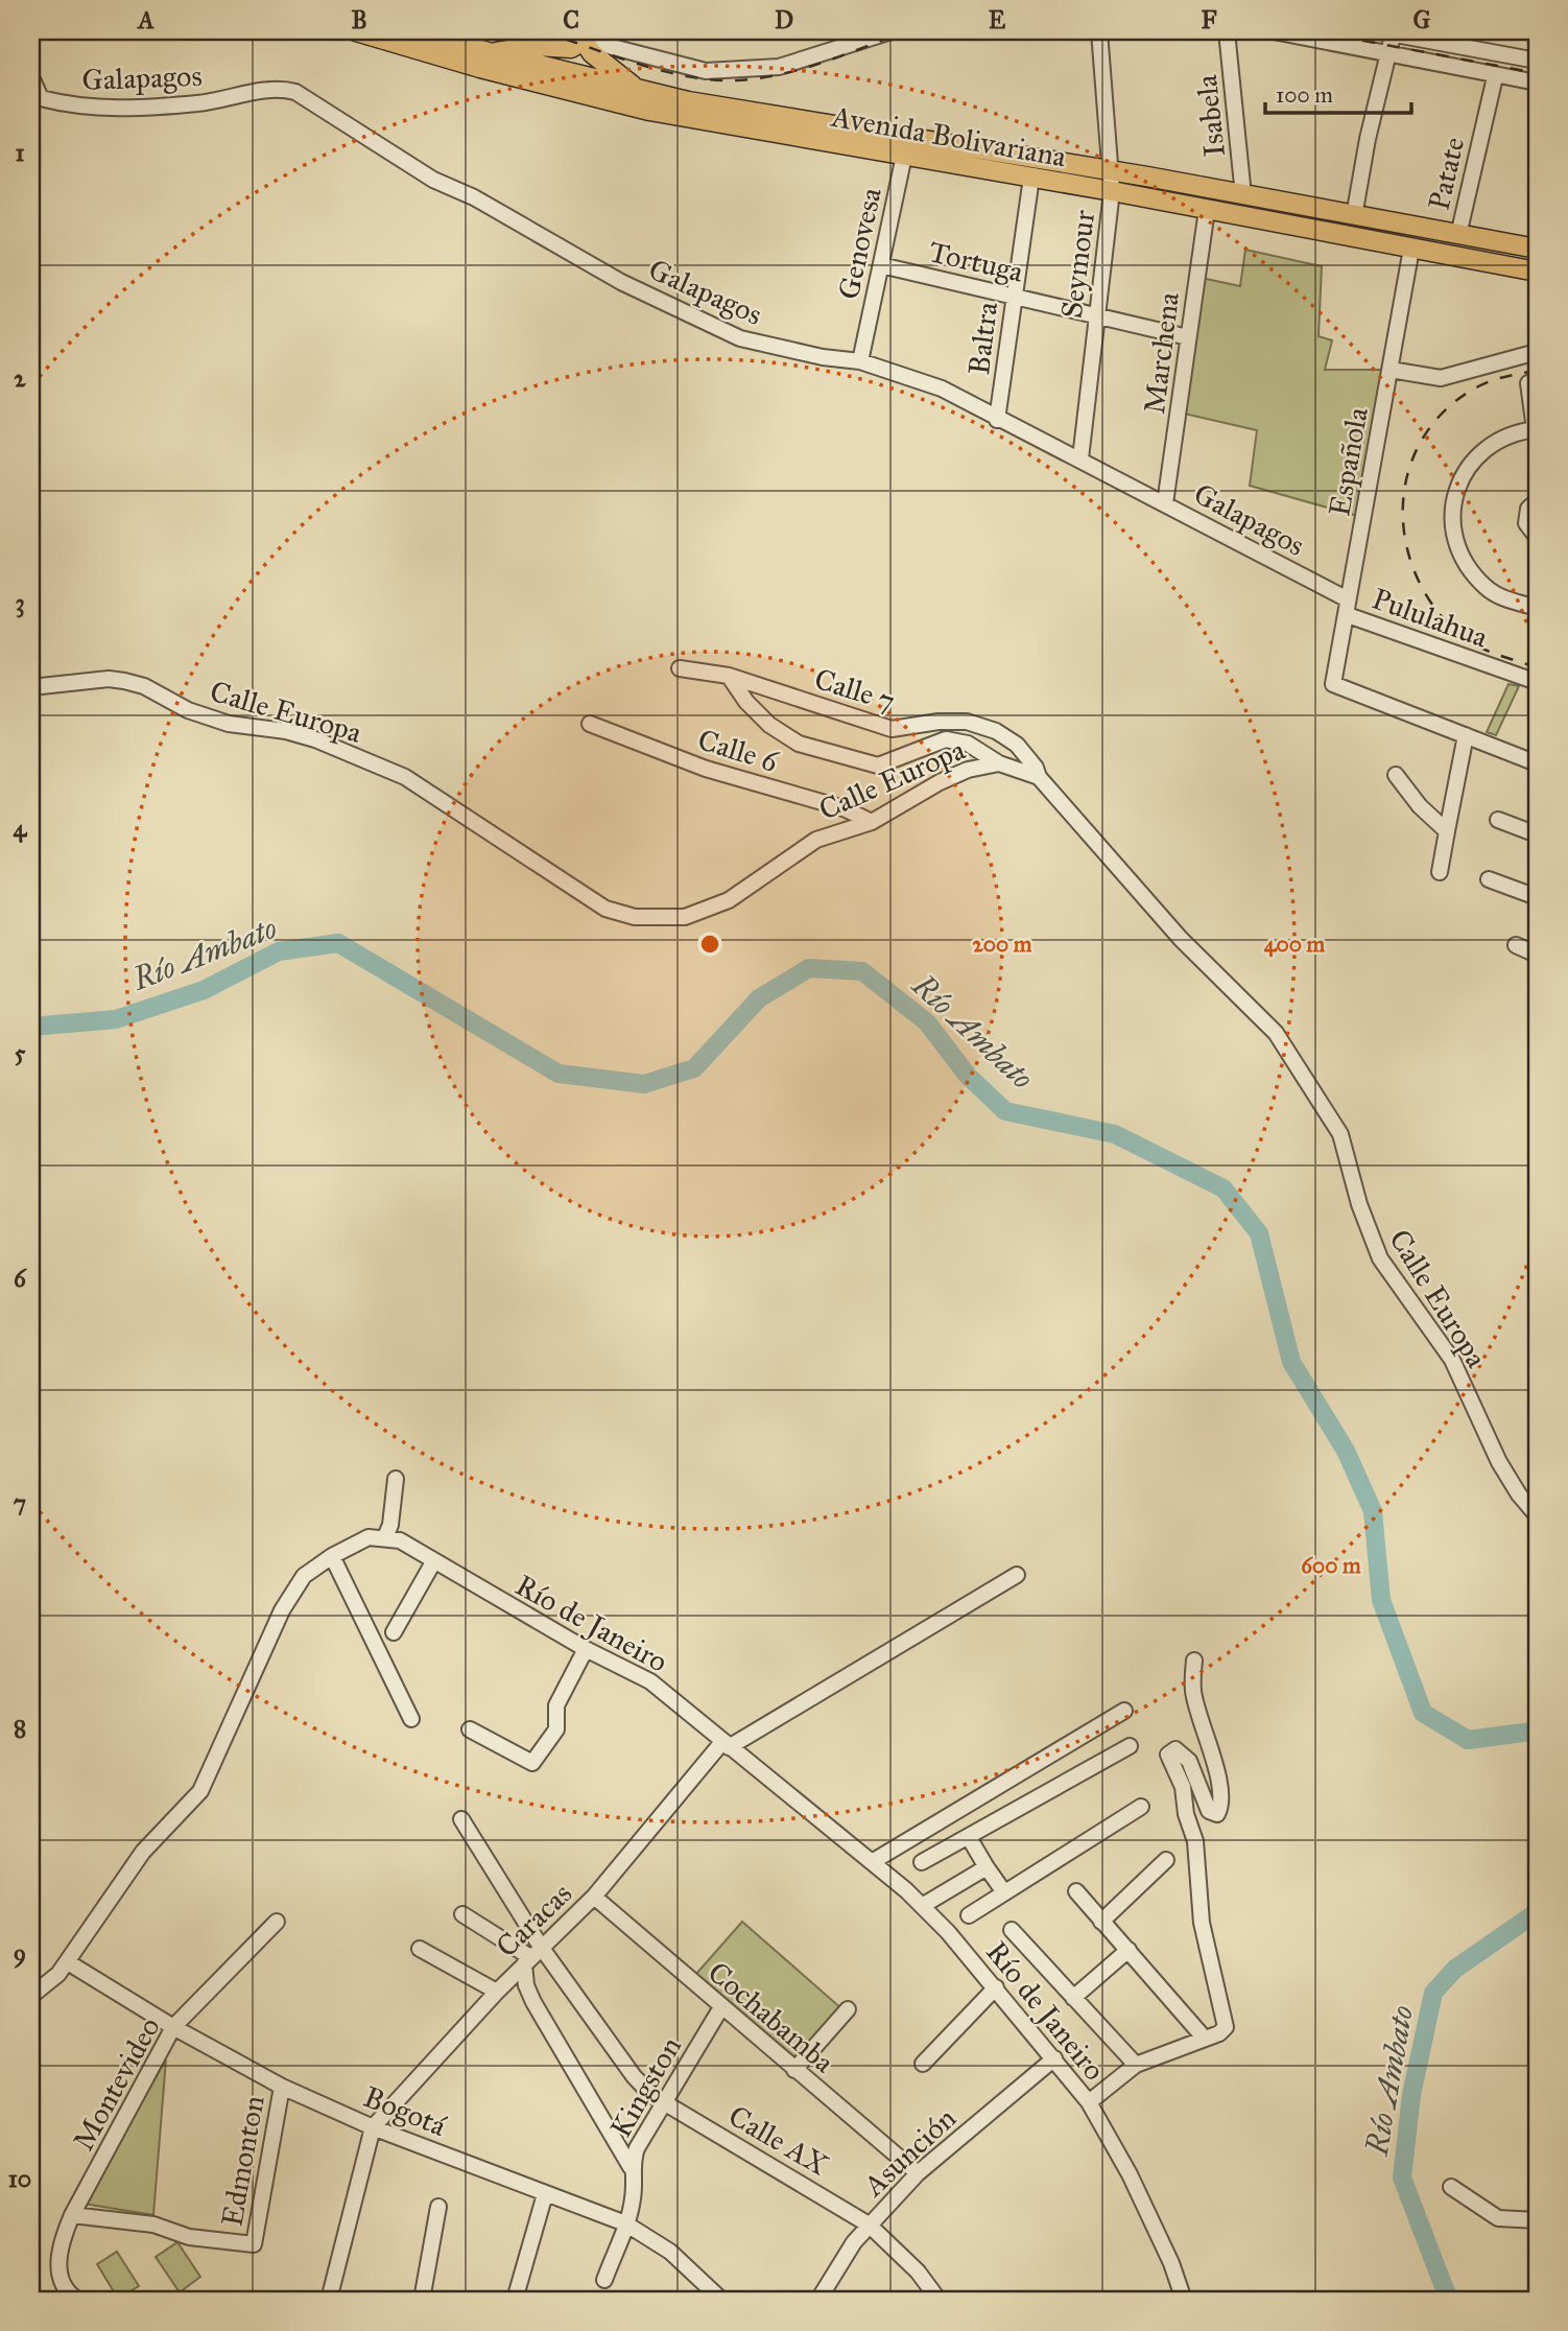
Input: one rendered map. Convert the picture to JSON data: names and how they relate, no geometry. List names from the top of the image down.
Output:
{
  "streets": {
    "main road": ["Avenida Bolivariana"],
    "street": [
      "Galapagos",
      "Isabela",
      "Patate",
      "Genovesa",
      "Tortuga",
      "Seymour",
      "Baltra",
      "Marchena",
      "Española",
      "Pululahua",
      "Calle 7",
      "Calle Europa",
      "Calle 6",
      "Río de Janeiro",
      "Caracas",
      "Cochabamba",
      "Montevideo",
      "Kingston",
      "Bogotá",
      "Calle AX",
      "Asunción",
      "Edmonton"
    ]
  },
  "crossings": [
    ["Galapagos", "Genovesa"],
    ["Galapagos", "Seymour"],
    ["Galapagos", "Baltra"],
    ["Galapagos", "Marchena"],
    ["Galapagos", "Española"],
    ["Galapagos", "Pululahua"],
    ["Isabela", "Avenida Bolivariana"],
    ["Avenida Bolivariana", "Patate"],
    ["Avenida Bolivariana", "Genovesa"],
    ["Avenida Bolivariana", "Seymour"],
    ["Avenida Bolivariana", "Baltra"],
    ["Avenida Bolivariana", "Marchena"],
    ["Avenida Bolivariana", "Española"],
    ["Genovesa", "Tortuga"],
    ["Tortuga", "Seymour"],
    ["Tortuga", "Baltra"],
    ["Tortuga", "Marchena"],
    ["Española", "Pululahua"],
    ["Calle 7", "Calle Europa"],
    ["Calle Europa", "Calle 6"],
    ["Río de Janeiro", "Caracas"],
    ["Río de Janeiro", "Asunción"],
    ["Caracas", "Cochabamba"],
    ["Caracas", "Bogotá"],
    ["Caracas", "Calle AX"],
    ["Cochabamba", "Kingston"],
    ["Cochabamba", "Asunción"],
    ["Montevideo", "Bogotá"],
    ["Montevideo", "Edmonton"],
    ["Kingston", "Bogotá"],
    ["Kingston", "Calle AX"],
    ["Bogotá", "Edmonton"],
    ["Calle AX", "Asunción"]
  ],
  "water": ["Río Ambato"],
  "scale_bar": "100 m",
  "grid": {
    "columns": [
      "A",
      "B",
      "C",
      "D",
      "E",
      "F",
      "G"
    ],
    "rows": [
      "1",
      "2",
      "3",
      "4",
      "5",
      "6",
      "7",
      "8",
      "9",
      "10"
    ]
  },
  "rings": ["200 m", "400 m", "600 m"]
}
